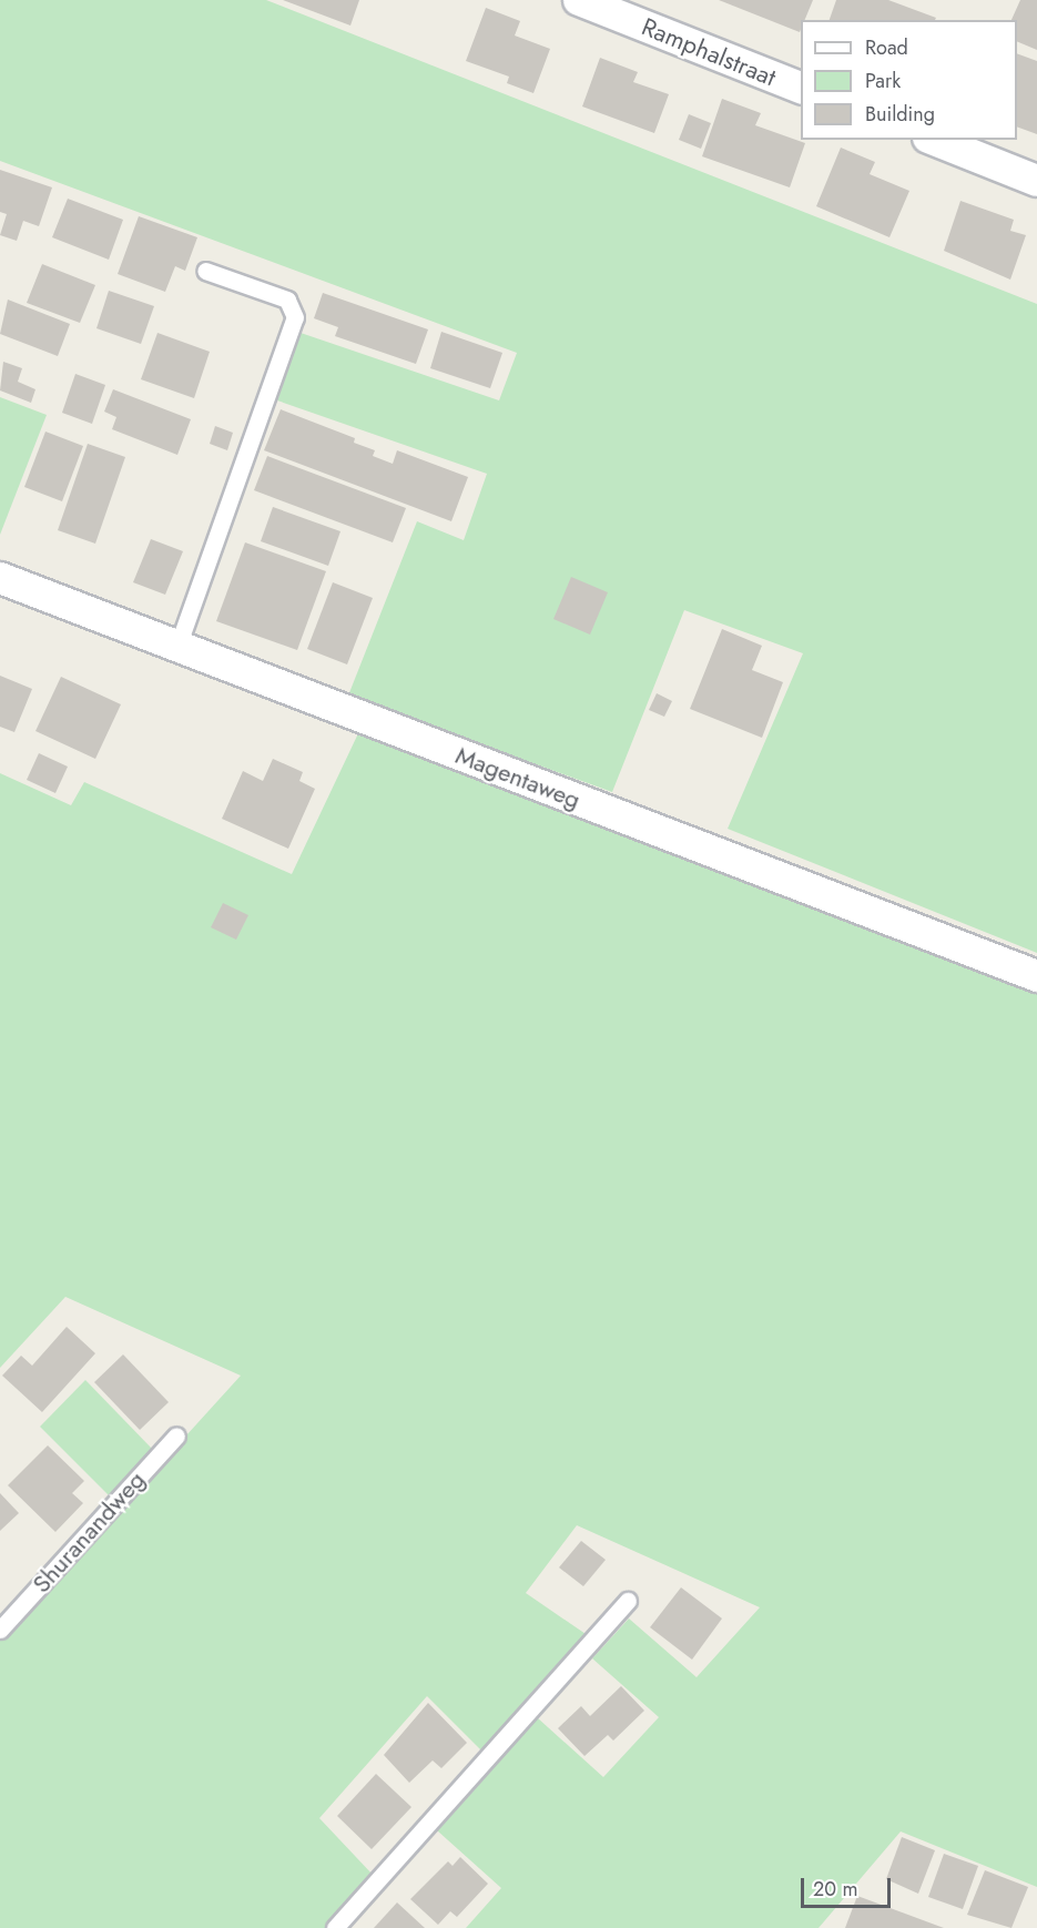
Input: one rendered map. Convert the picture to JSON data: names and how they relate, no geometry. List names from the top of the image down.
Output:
{
  "streets": {
    "street": ["Ramphalstraat", "Magentaweg"],
    "lane": ["Shuranandweg"]
  },
  "legend": ["Road", "Park", "Building"],
  "scale_bar": "20 m"
}
